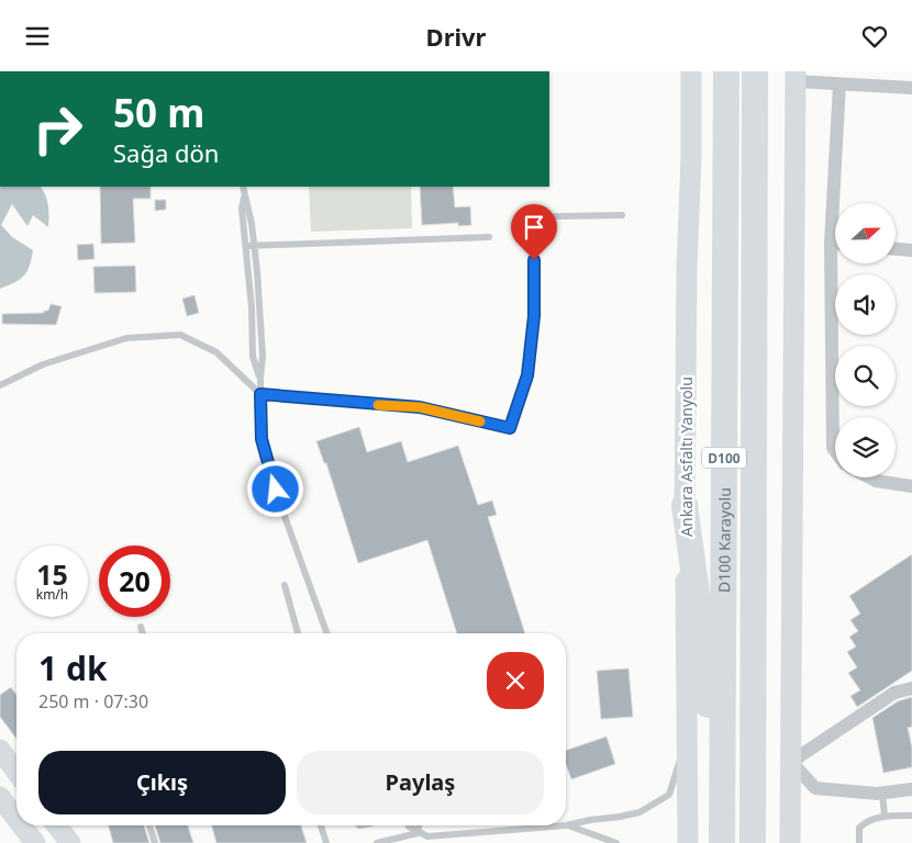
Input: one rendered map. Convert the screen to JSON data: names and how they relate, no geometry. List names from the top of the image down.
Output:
{
  "streets": {
    "highway": ["D100", "D100 Karayolu"],
    "main road": ["Ankara Asfaltı Yanyolu"]
  },
  "north": "right",
  "page": {
    "header": "Drivr",
    "turn": ["50 m", "Sağa dön"],
    "speed": "15 km/h",
    "limit": "20",
    "heading": ["1 dk", "250 m · 07:30"],
    "buttons": ["Çıkış", "Paylaş"]
  }
}
